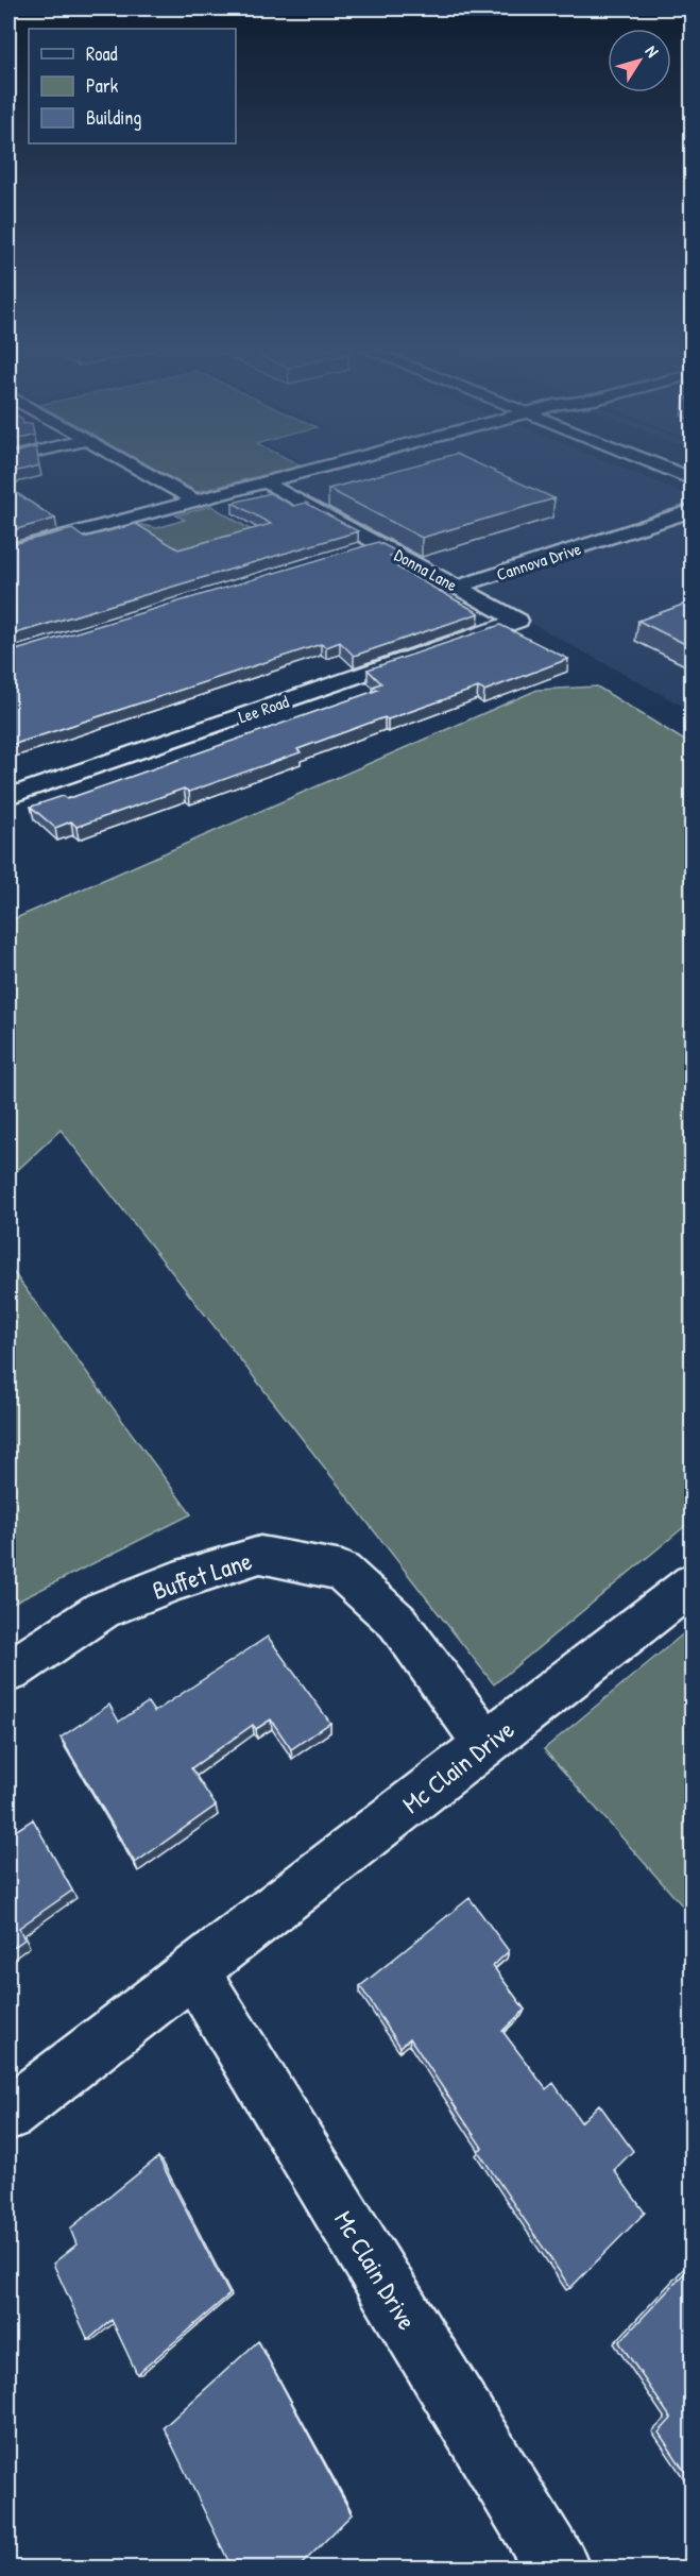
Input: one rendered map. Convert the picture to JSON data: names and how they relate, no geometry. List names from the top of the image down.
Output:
{
  "streets": {
    "street": [
      "Cannova Drive",
      "Donna Lane",
      "Lee Road",
      "Buffet Lane",
      "Mc Clain Drive"
    ]
  },
  "crossings": [
    ["Cannova Drive", "Donna Lane"],
    ["Donna Lane", "Lee Road"],
    ["Buffet Lane", "Mc Clain Drive"]
  ],
  "legend": ["Road", "Park", "Building"],
  "north": "top right"
}
